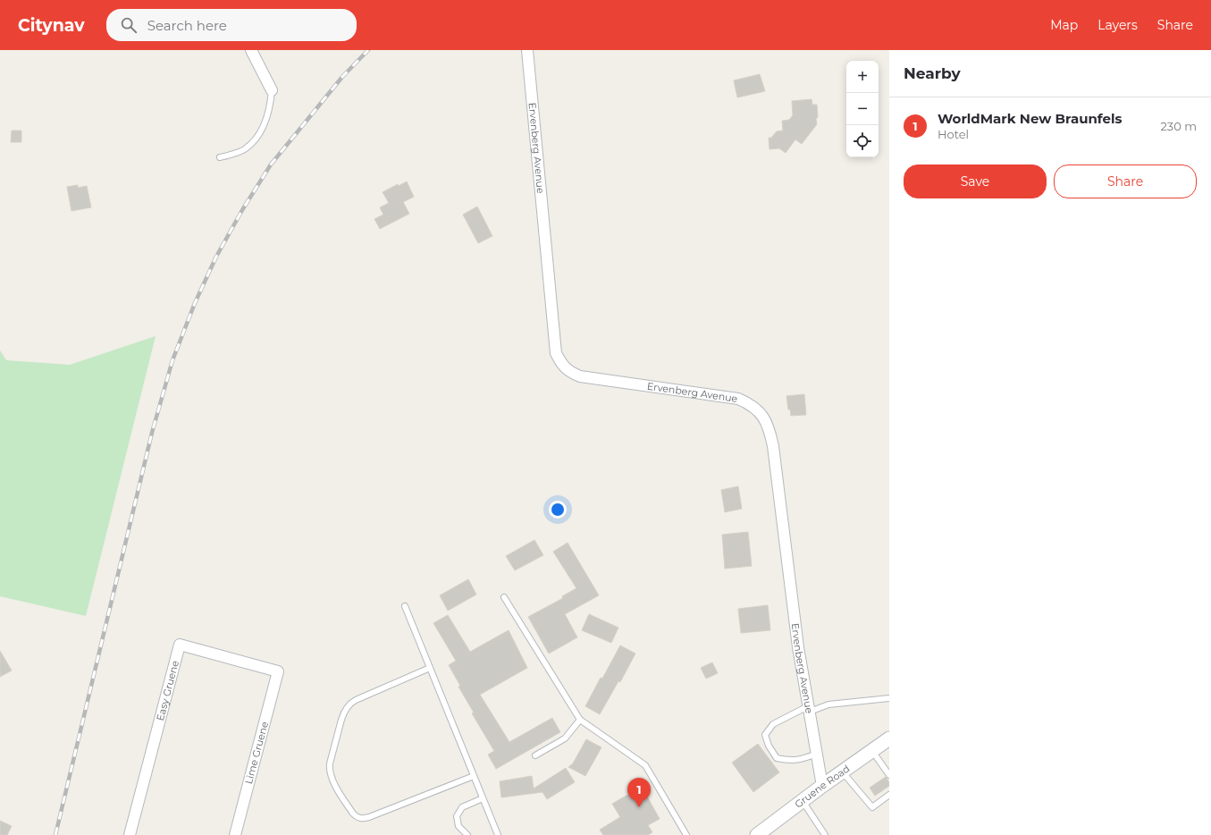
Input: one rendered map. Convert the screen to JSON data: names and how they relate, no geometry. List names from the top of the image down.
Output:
{
  "streets": {
    "street": [
      "Ervenberg Avenue",
      "Easy Gruene",
      "Lime Gruene",
      "Gruene Road"
    ]
  },
  "crossings": [
    ["Ervenberg Avenue", "Gruene Road"],
    ["Easy Gruene", "Lime Gruene"]
  ],
  "page": {
    "header": "Citynav",
    "search": "Search here",
    "nav": ["Map", "Layers", "Share"],
    "heading": "Nearby",
    "map_buttons": ["+", "−"],
    "list": [
      {
        "mark": "1",
        "name": "WorldMark New Braunfels",
        "note": "Hotel",
        "value": "230 m"
      }
    ],
    "buttons": ["Save", "Share"],
    "pins": "1"
  }
}
